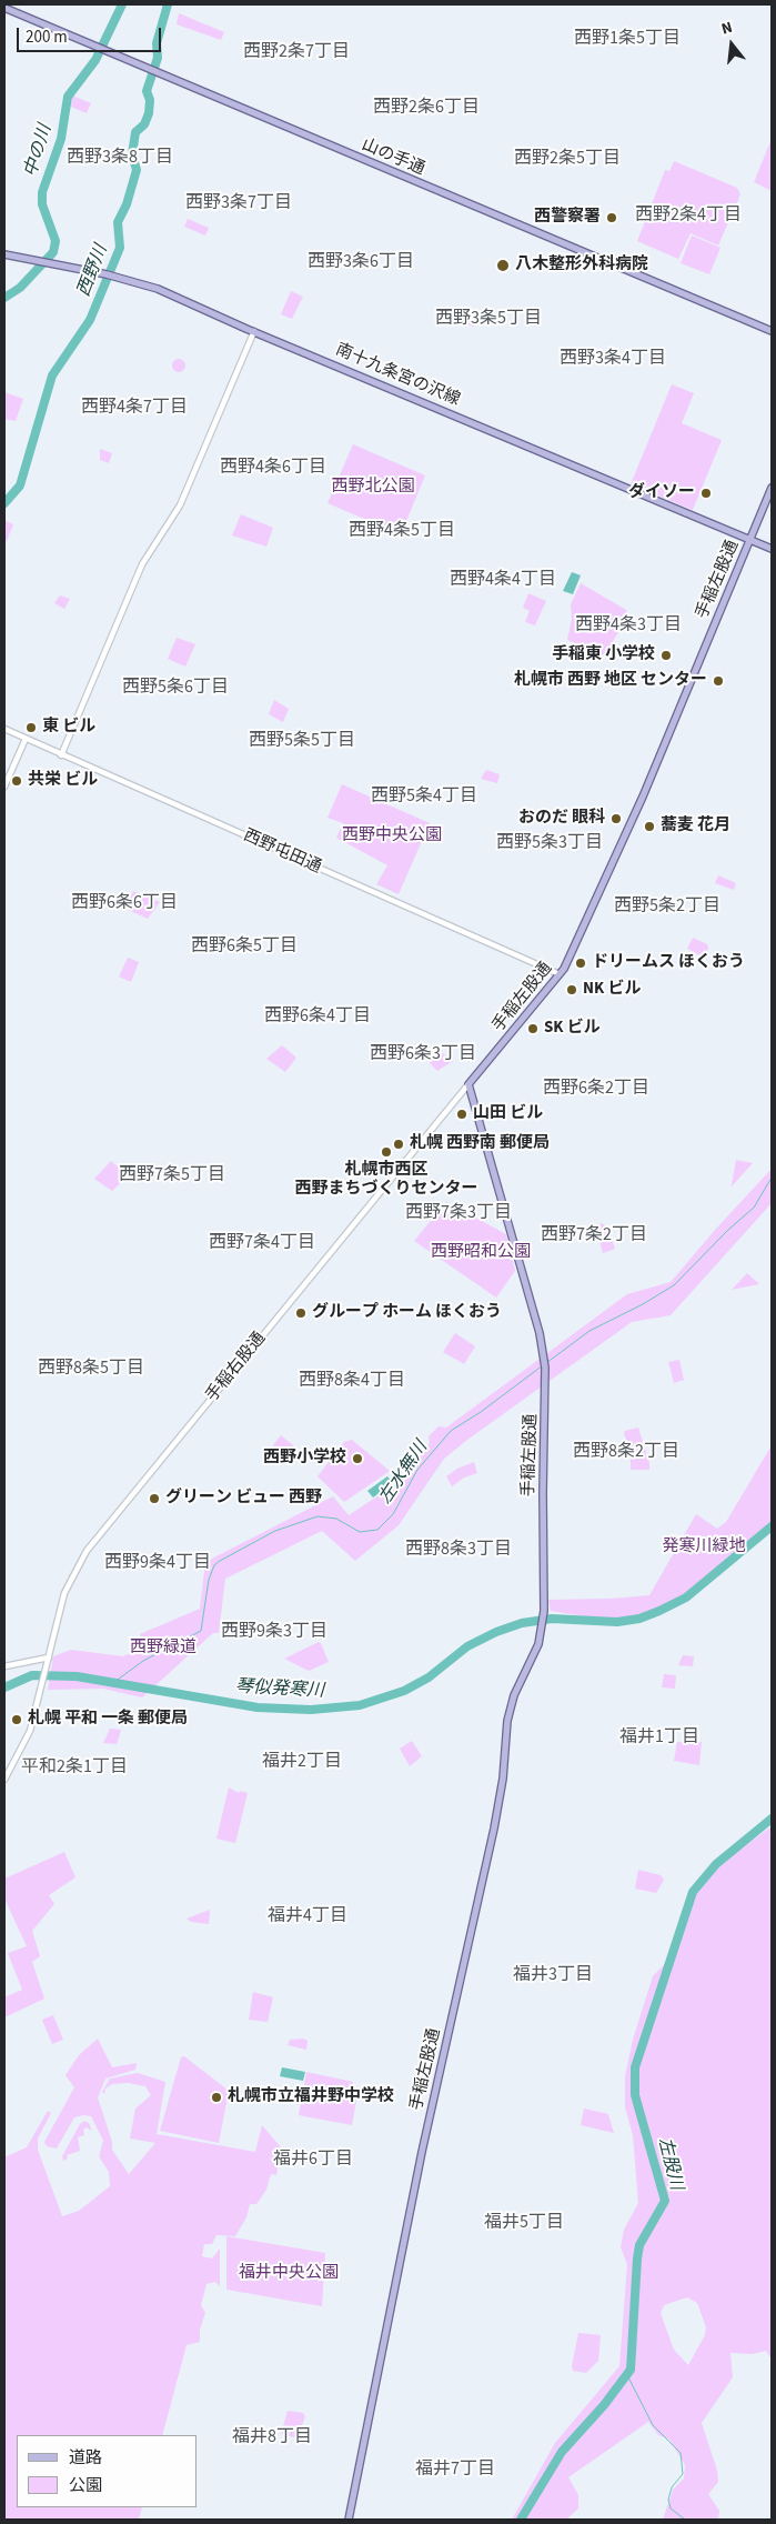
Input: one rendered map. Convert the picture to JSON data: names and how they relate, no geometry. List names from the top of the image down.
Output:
{
  "streets": {
    "main road": ["山の手通", "南十九条宮の沢線", "手稲左股通"],
    "street": ["西野屯田通", "手稲右股通"]
  },
  "crossings": [
    ["南十九条宮の沢線", "手稲左股通"],
    ["手稲左股通", "西野屯田通"],
    ["手稲左股通", "手稲右股通"]
  ],
  "districts": [
    "西野1条5丁目",
    "西野2条7丁目",
    "西野2条6丁目",
    "西野3条8丁目",
    "西野2条5丁目",
    "西野3条7丁目",
    "西野2条4丁目",
    "西野3条6丁目",
    "西野3条5丁目",
    "西野3条4丁目",
    "西野4条7丁目",
    "西野4条6丁目",
    "西野4条5丁目",
    "西野4条4丁目",
    "西野4条3丁目",
    "西野5条6丁目",
    "西野5条5丁目",
    "西野5条4丁目",
    "西野5条3丁目",
    "西野6条6丁目",
    "西野5条2丁目",
    "西野6条5丁目",
    "西野6条4丁目",
    "西野6条3丁目",
    "西野6条2丁目",
    "西野7条5丁目",
    "西野7条3丁目",
    "西野7条2丁目",
    "西野7条4丁目",
    "西野8条5丁目",
    "西野8条4丁目",
    "西野8条2丁目",
    "西野8条3丁目",
    "西野9条4丁目",
    "西野9条3丁目",
    "福井1丁目",
    "福井2丁目",
    "平和2条1丁目",
    "福井4丁目",
    "福井3丁目",
    "福井6丁目",
    "福井5丁目",
    "福井8丁目",
    "福井7丁目"
  ],
  "water": [
    "中の川",
    "西野川",
    "左水無川",
    "琴似発寒川",
    "左股川"
  ],
  "parks": [
    "西野北公園",
    "西野中央公園",
    "西野昭和公園",
    "発寒川緑地",
    "西野緑道",
    "福井中央公園"
  ],
  "places": [
    "西警察署",
    "八木整形外科病院",
    "ダイソー",
    "手稲東 小学校",
    "札幌市 西野 地区 センター",
    "東 ビル",
    "共栄 ビル",
    "おのだ 眼科",
    "蕎麦 花月",
    "ドリームス ほくおう",
    "NK ビル",
    "SK ビル",
    "山田 ビル",
    "札幌 西野南 郵便局",
    "札幌市西区 西野まちづくりセンター",
    "グループ ホーム ほくおう",
    "西野小学校",
    "グリーン ビュー 西野",
    "札幌 平和 一条 郵便局",
    "札幌市立福井野中学校"
  ],
  "legend": ["道路", "公園"],
  "scale_bar": "200 m",
  "north": "top"
}
